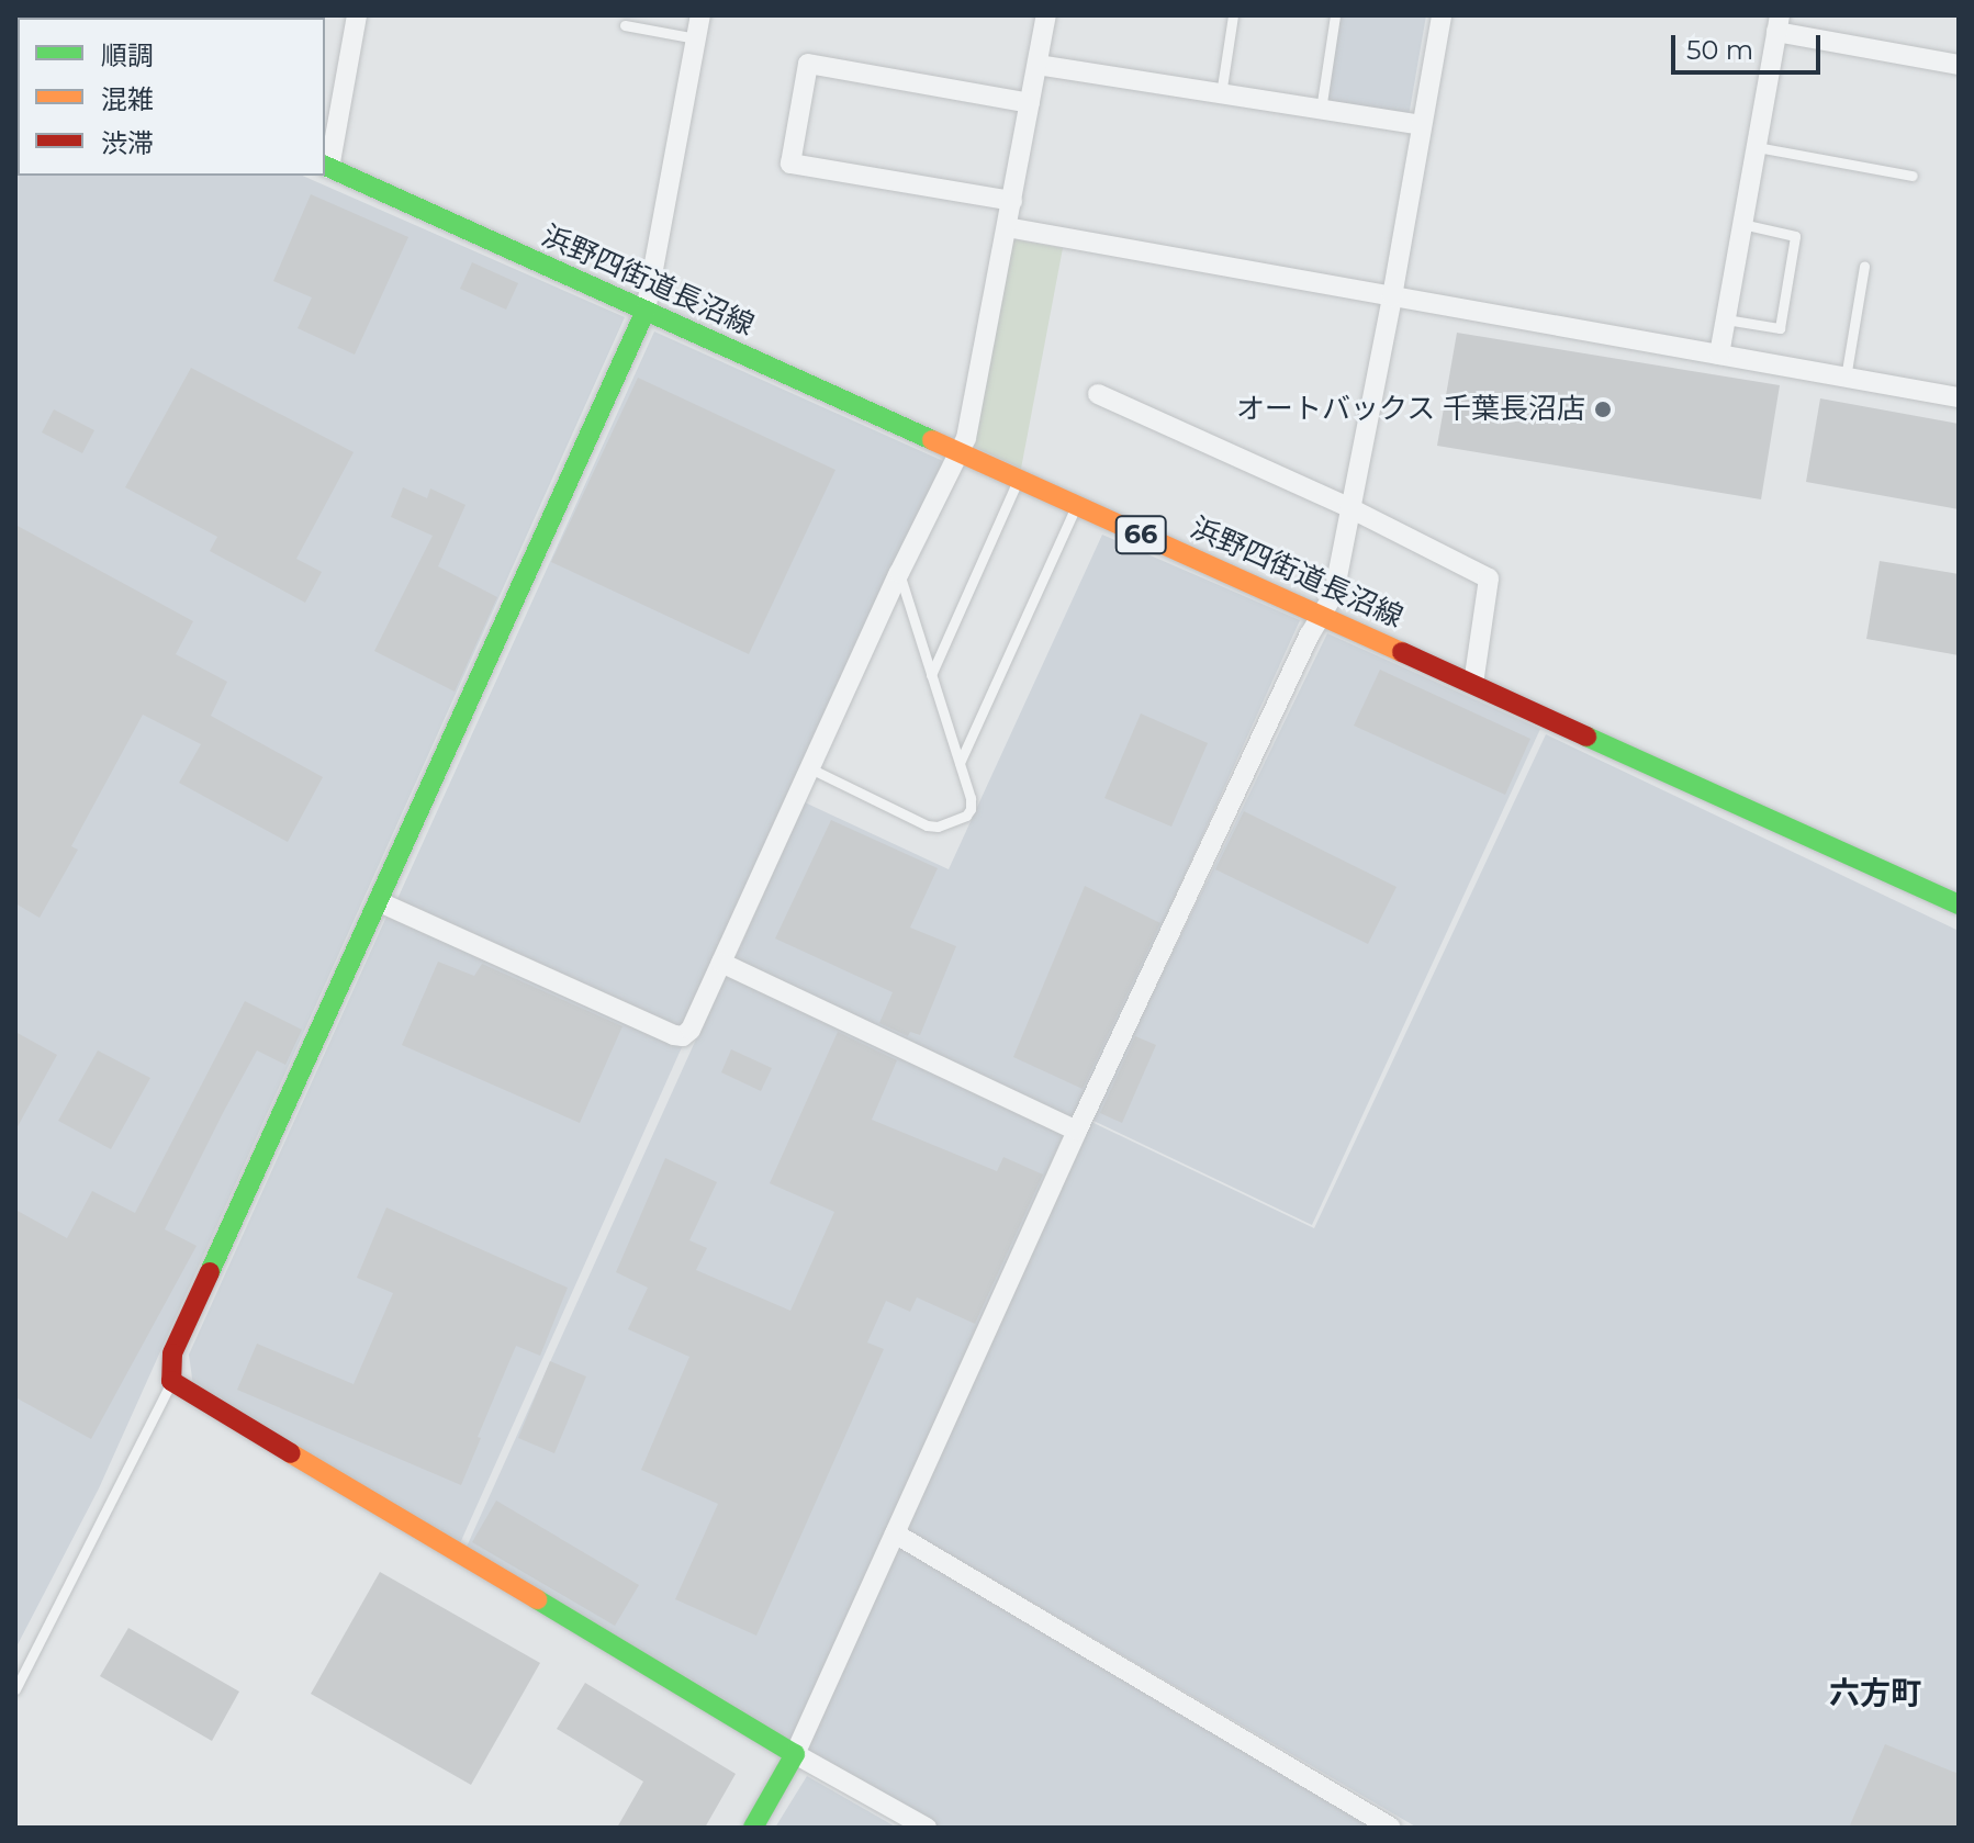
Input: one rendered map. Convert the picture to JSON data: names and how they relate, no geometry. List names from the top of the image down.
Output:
{
  "streets": {
    "street": ["浜野四街道長沼線", "66"]
  },
  "districts": ["六方町"],
  "places": ["オートバックス 千葉長沼店"],
  "legend": ["順調", "混雑", "渋滞"],
  "scale_bar": "50 m"
}
